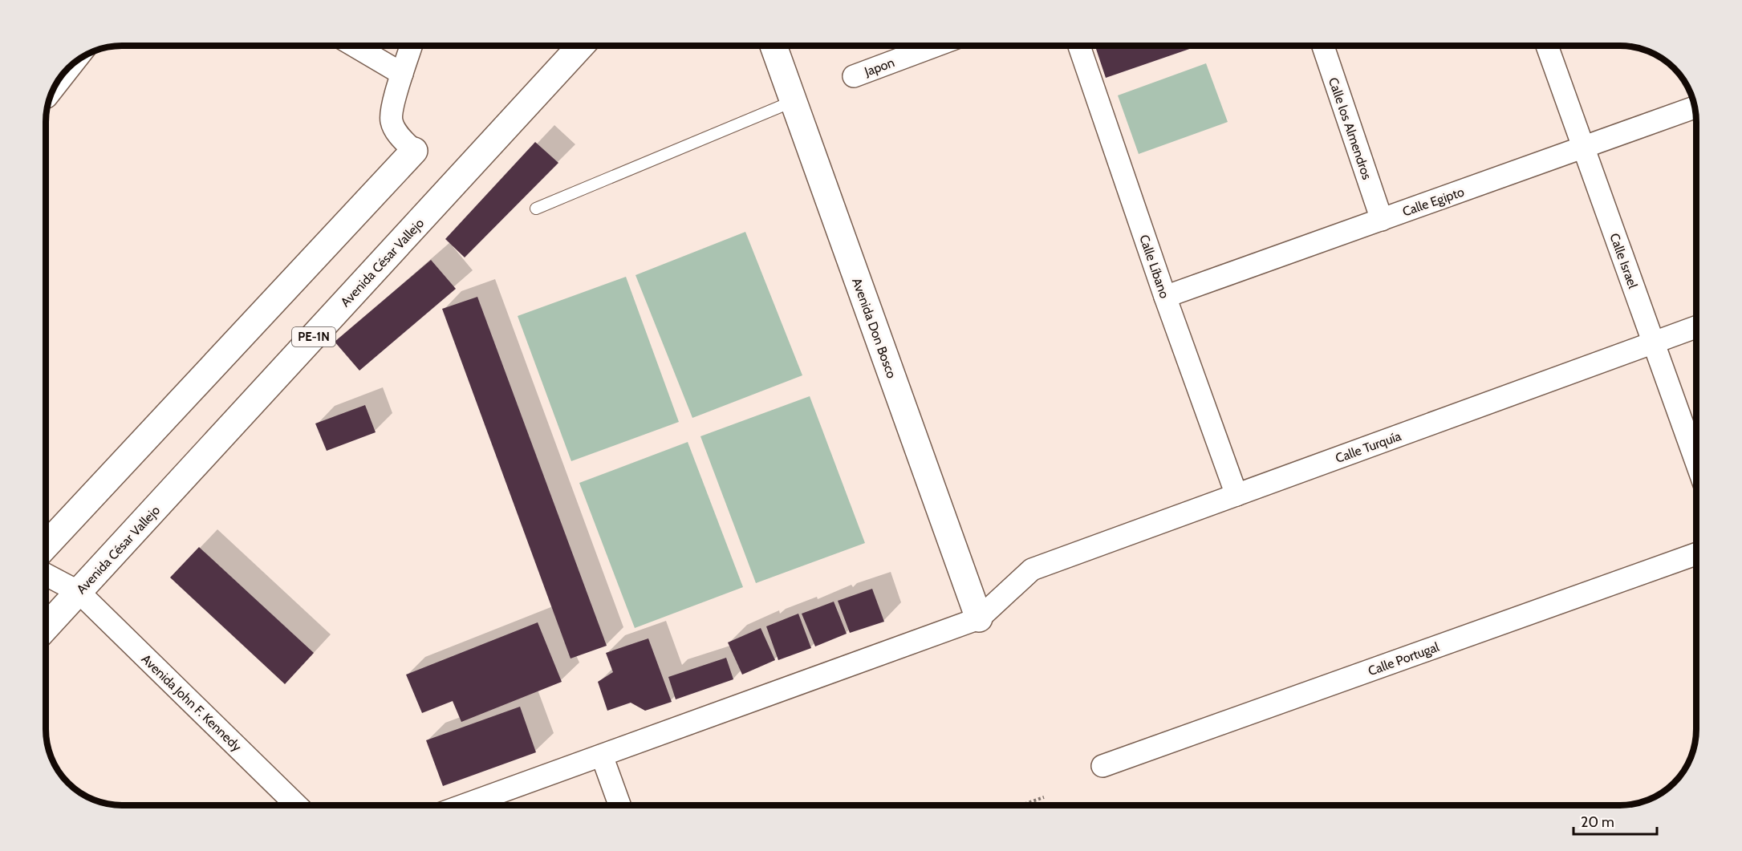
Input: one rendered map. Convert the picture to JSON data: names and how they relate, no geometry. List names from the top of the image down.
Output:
{
  "streets": {
    "main road": ["Avenida César Vallejo", "Avenida Don Bosco", "PE-1N"],
    "street": [
      "Japon",
      "Calle los Almendros",
      "Calle Egipto",
      "Calle Israel",
      "Calle Líbano",
      "Calle Turquía",
      "Calle Portugal",
      "Avenida John F. Kennedy"
    ]
  },
  "crossings": [
    ["Calle los Almendros", "Calle Egipto"],
    ["Calle Egipto", "Calle Israel"],
    ["Calle Egipto", "Calle Líbano"],
    ["Calle Israel", "Calle Turquía"],
    ["Avenida César Vallejo", "Avenida John F. Kennedy"],
    ["Calle Líbano", "Calle Turquía"],
    ["Avenida Don Bosco", "Calle Turquía"]
  ],
  "scale_bar": "20 m"
}
